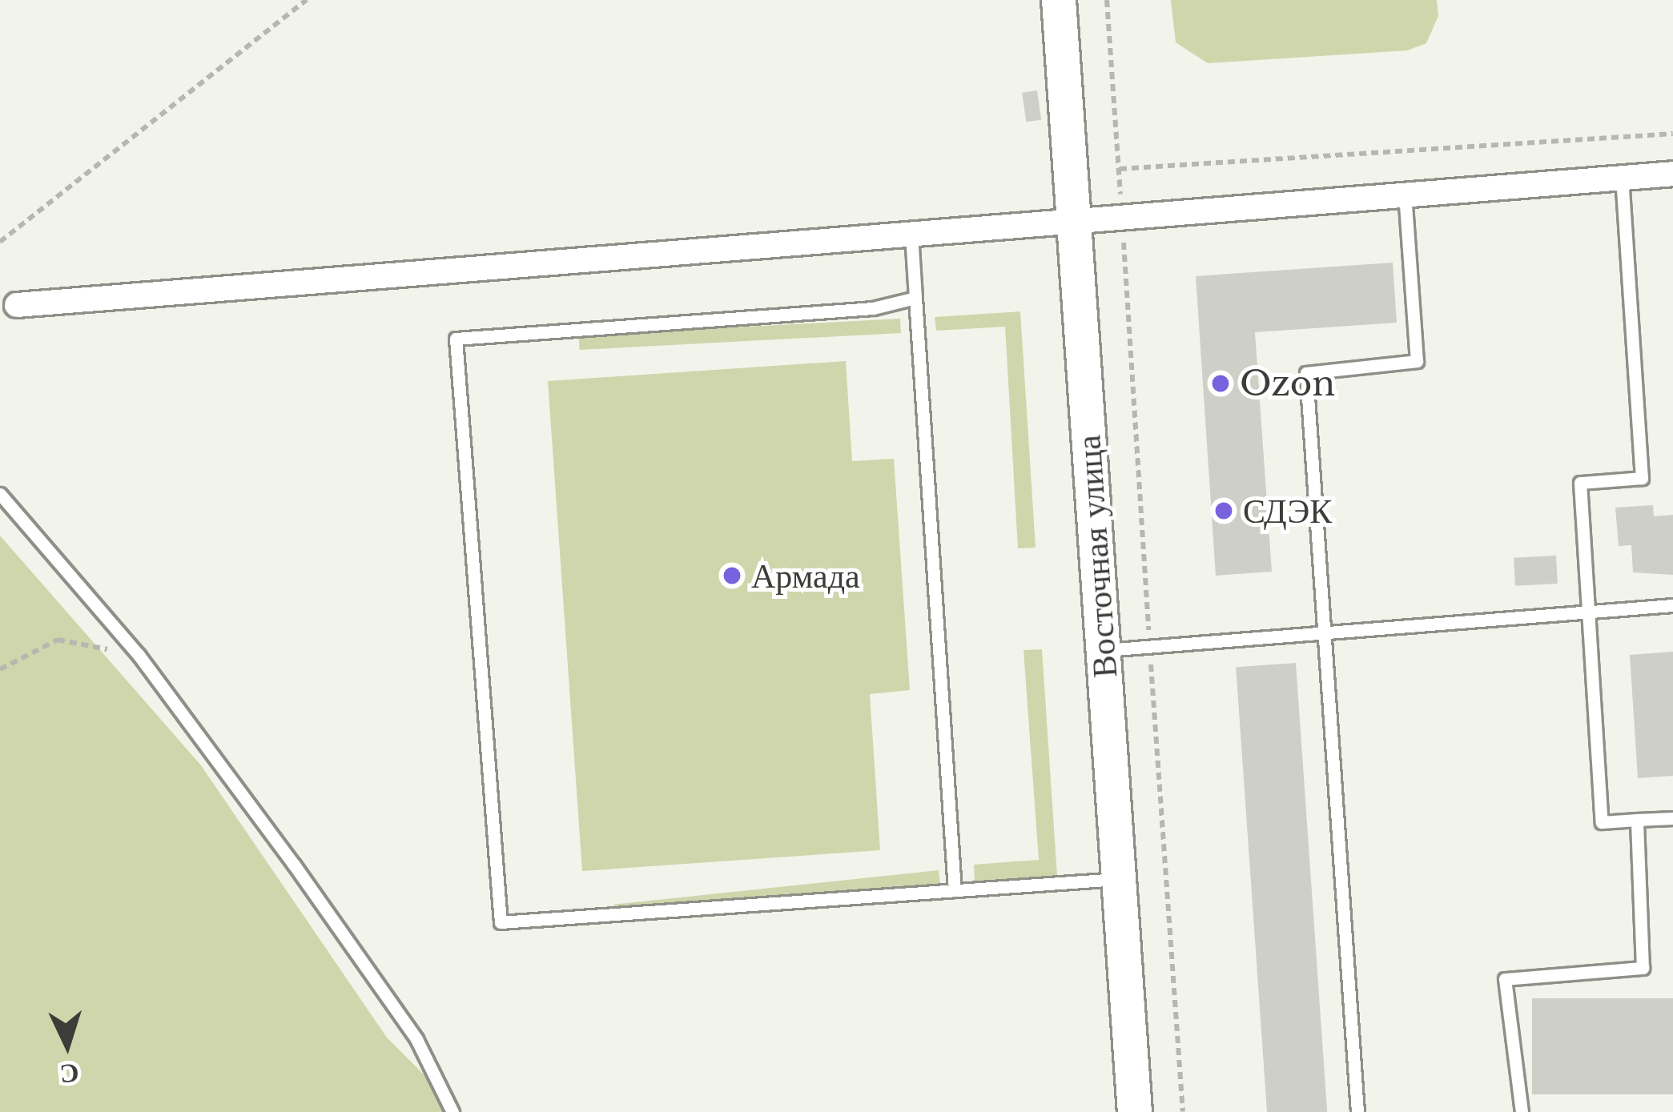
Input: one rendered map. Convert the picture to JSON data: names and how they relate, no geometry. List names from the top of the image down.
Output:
{
  "streets": {
    "main road": ["Восточная улица"]
  },
  "places": ["Ozon", "СДЭК", "Армада"],
  "north": "bottom"
}
